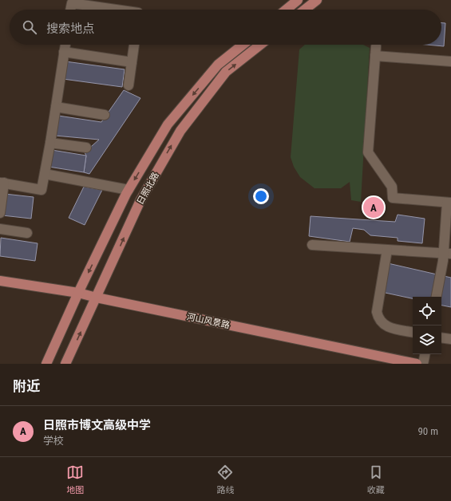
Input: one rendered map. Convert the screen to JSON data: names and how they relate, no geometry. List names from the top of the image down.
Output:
{
  "streets": {
    "main road": ["日照北路", "河山风景路"]
  },
  "crossings": [
    ["日照北路", "河山风景路"]
  ],
  "page": {
    "search": "搜索地点",
    "pins": "A",
    "heading": "附近",
    "list": [
      {
        "mark": "A",
        "name": "日照市博文高级中学",
        "note": "学校",
        "value": "90 m"
      }
    ],
    "nav": ["地图", "路线", "收藏"]
  }
}
